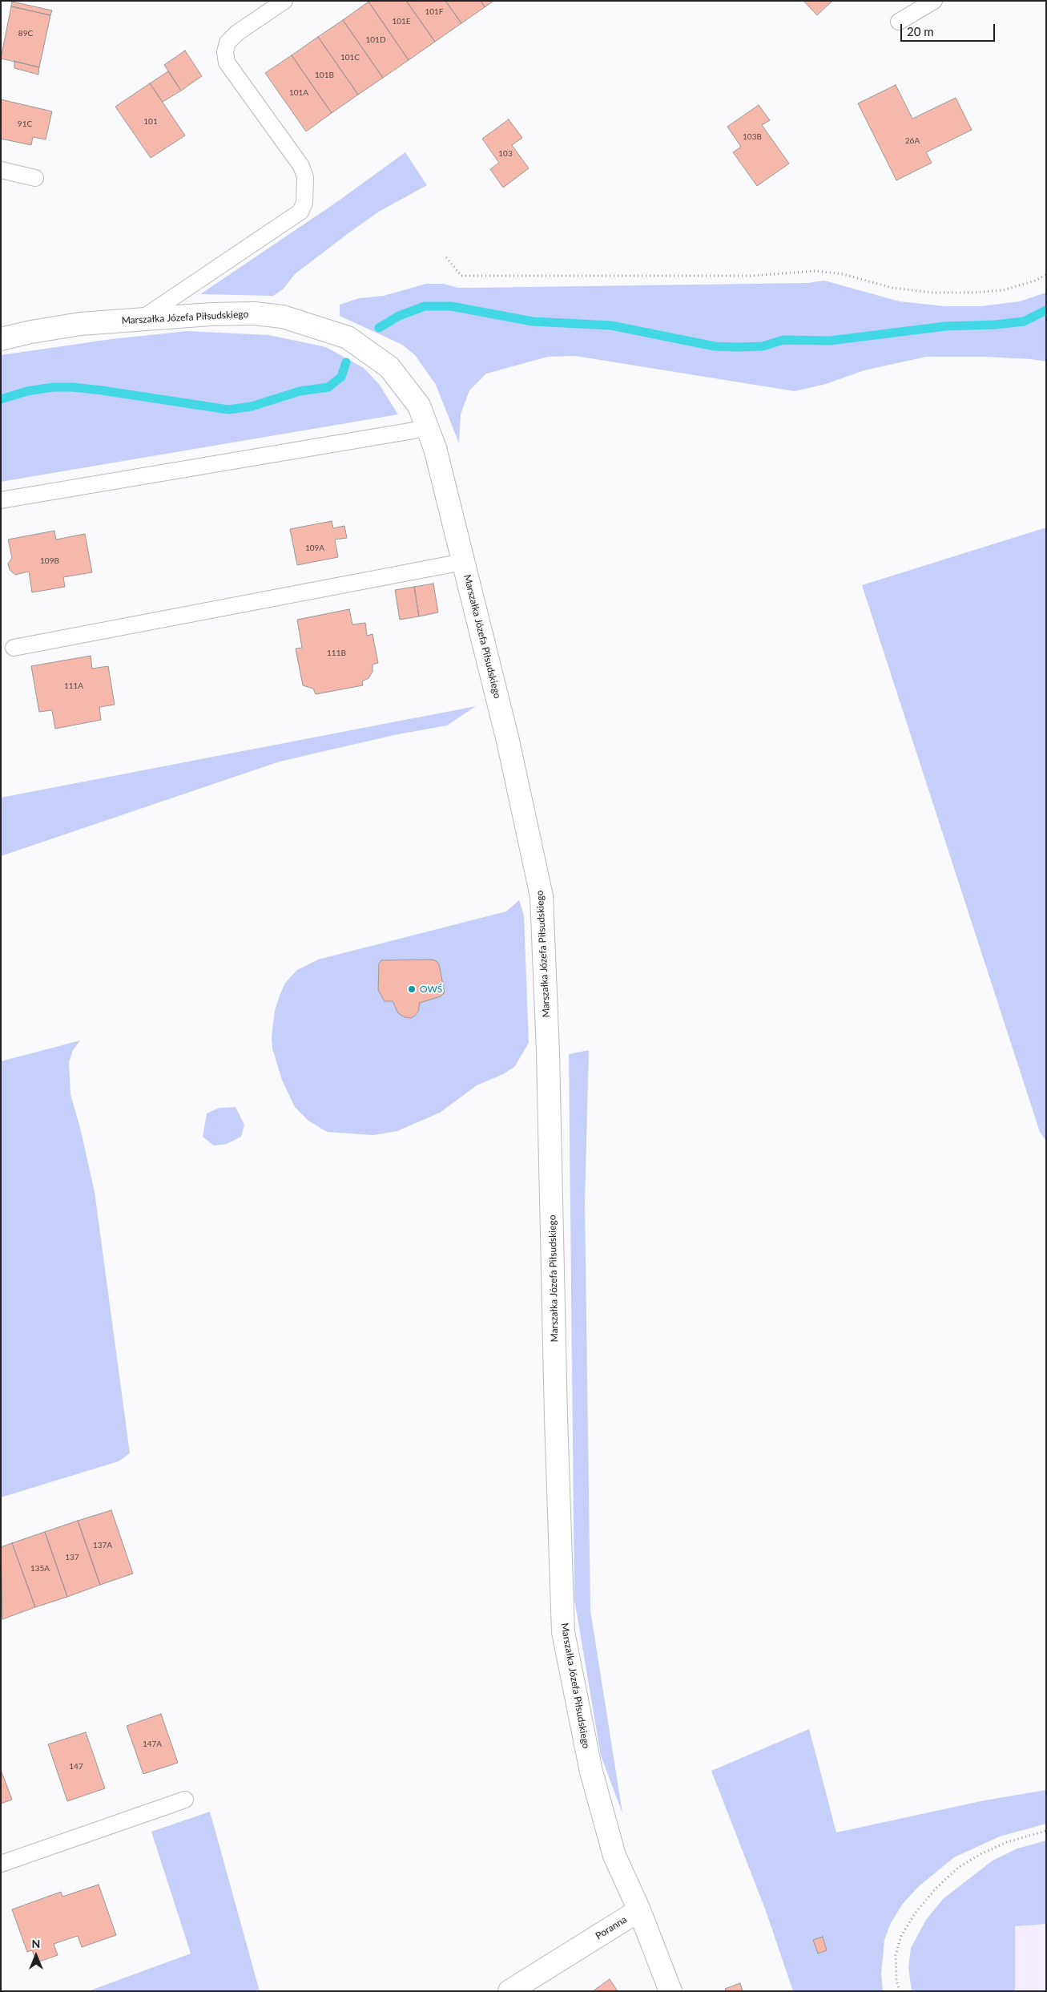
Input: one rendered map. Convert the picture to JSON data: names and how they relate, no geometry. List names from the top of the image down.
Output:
{
  "streets": {
    "street": ["Marszałka Józefa Piłsudskiego", "Poranna"]
  },
  "crossings": [
    ["Marszałka Józefa Piłsudskiego", "Poranna"]
  ],
  "places": ["OWŚ"],
  "house_numbers": [
    "101F",
    "101E",
    "89C",
    "101D",
    "101C",
    "101B",
    "101A",
    "101",
    "91C",
    "103B",
    "26A",
    "103",
    "109A",
    "109B",
    "111B",
    "111A",
    "137A",
    "137",
    "135A",
    "147A",
    "147"
  ],
  "scale_bar": "20 m",
  "north": "top"
}
